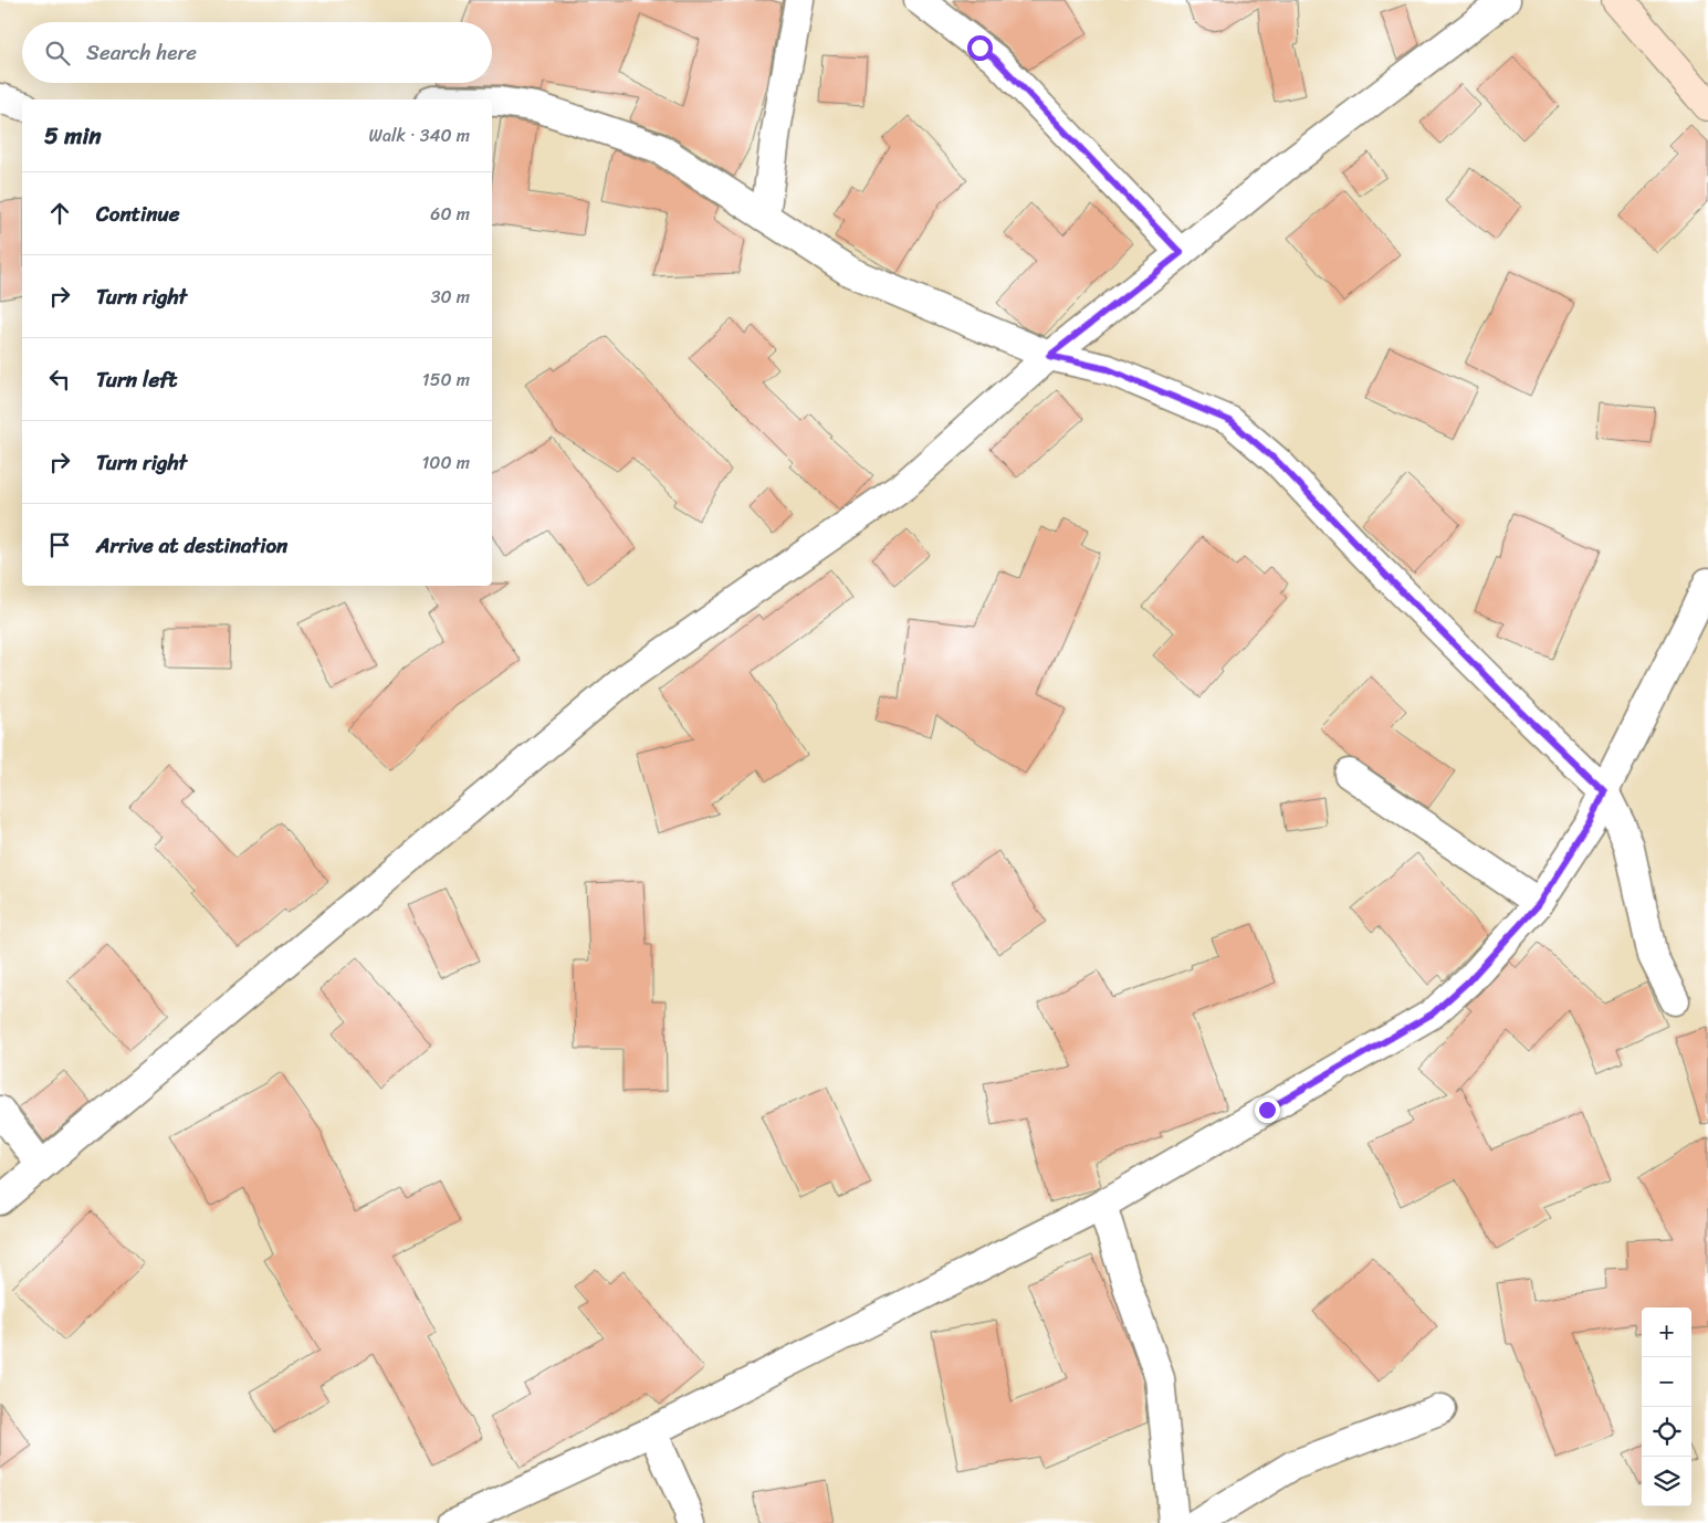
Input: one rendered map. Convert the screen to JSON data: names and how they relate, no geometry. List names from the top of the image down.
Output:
{
  "page": {
    "search": "Search here",
    "heading": ["5 min", "Walk · 340 m"],
    "list": [
      ["Continue", "60 m"],
      ["Turn right", "30 m"],
      ["Turn left", "150 m"],
      ["Turn right", "100 m"],
      "Arrive at destination"
    ],
    "map_buttons": ["+", "−"]
  }
}
